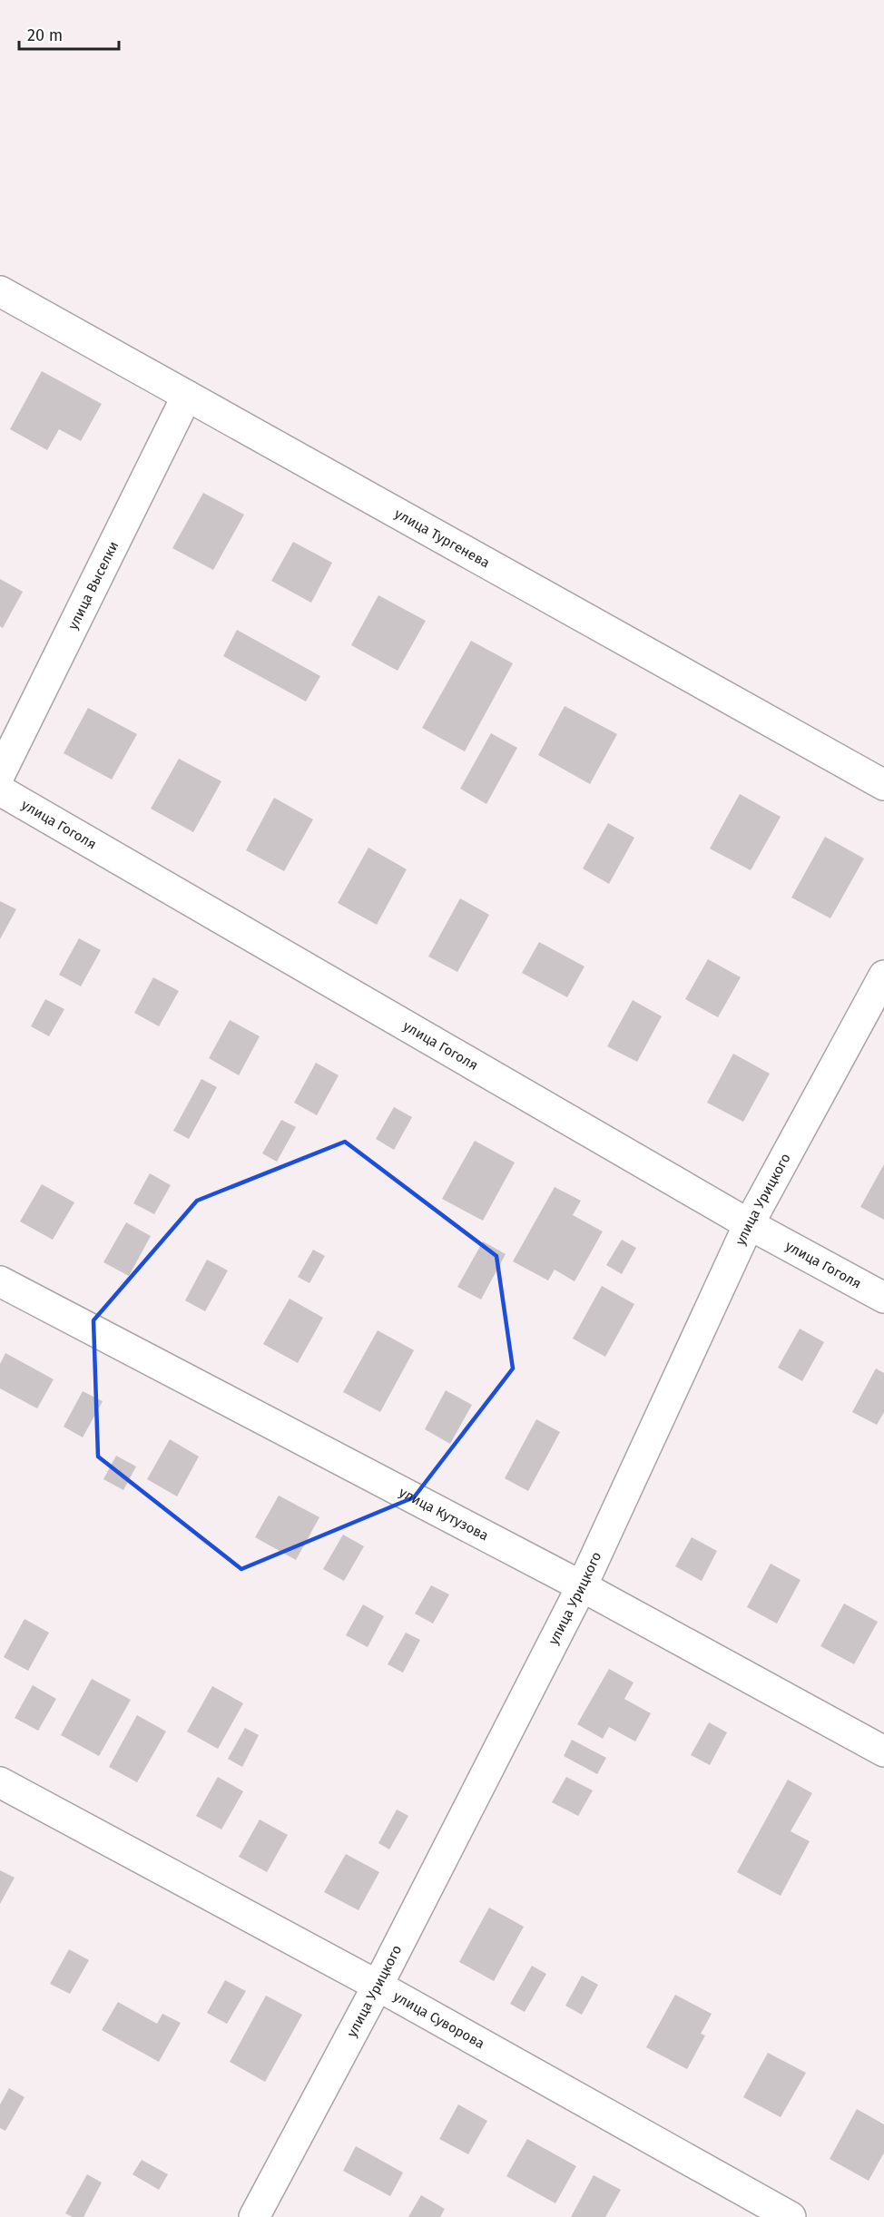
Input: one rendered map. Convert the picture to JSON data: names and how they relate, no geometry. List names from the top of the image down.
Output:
{
  "streets": {
    "street": [
      "улица Тургенева",
      "улица Выселки",
      "улица Гоголя",
      "улица Урицкого",
      "улица Кутузова",
      "улица Суворова"
    ]
  },
  "crossings": [
    ["улица Тургенева", "улица Выселки"],
    ["улица Гоголя", "улица Урицкого"],
    ["улица Урицкого", "улица Кутузова"],
    ["улица Урицкого", "улица Суворова"]
  ],
  "scale_bar": "20 m"
}
